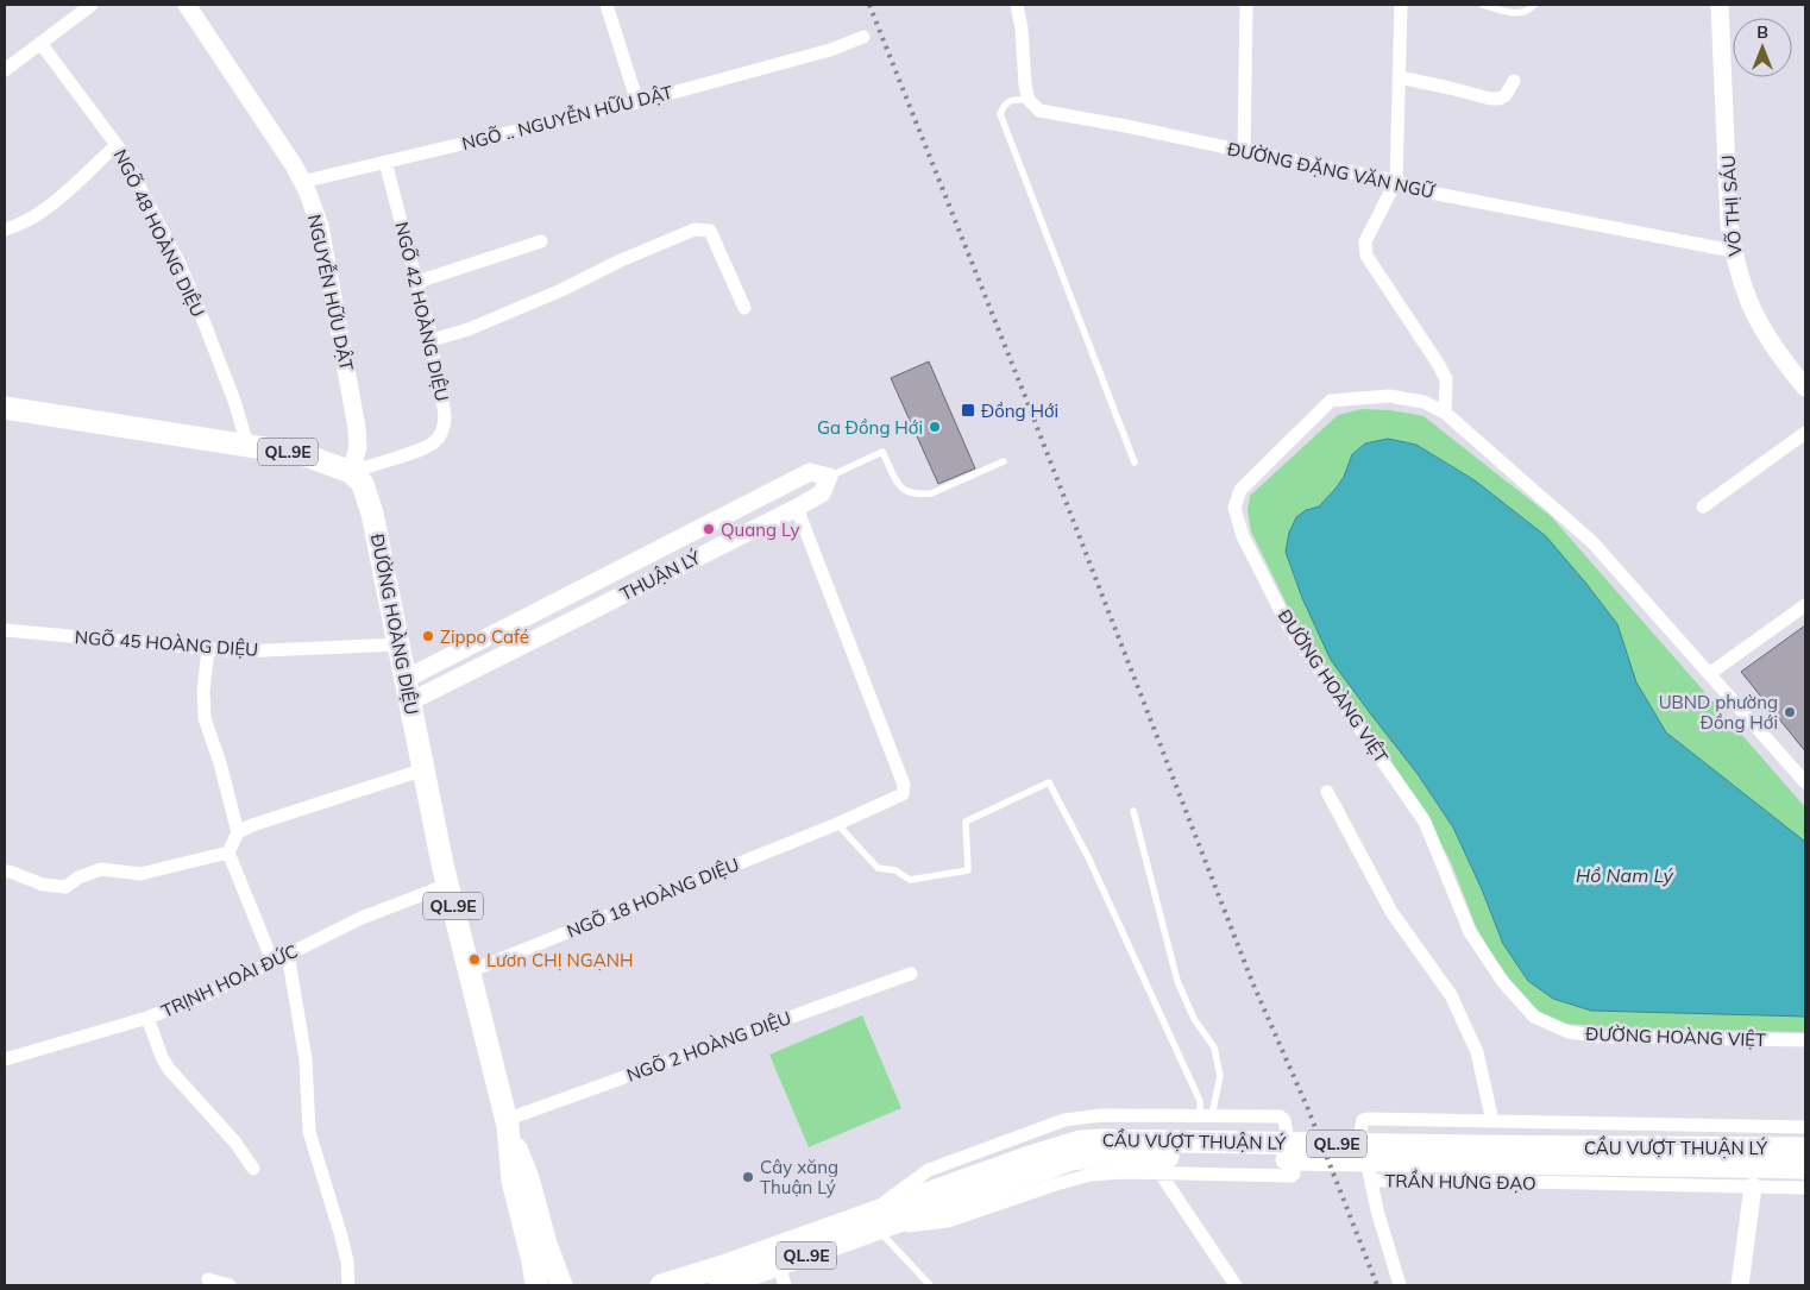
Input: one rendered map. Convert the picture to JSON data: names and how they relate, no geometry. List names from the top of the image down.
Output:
{
  "streets": {
    "main road": ["QL.9E", "ĐƯỜNG HOÀNG DIỆU", "CẦU VƯỢT THUẬN LÝ"],
    "street": [
      "NGÕ .. NGUYỄN HỮU DẬT",
      "ĐƯỜNG ĐẶNG VĂN NGỮ",
      "VÕ THỊ SÁU",
      "NGÕ 48 HOÀNG DIỆU",
      "NGUYỄN HỮU DẬT",
      "NGÕ 42 HOÀNG DIỆU",
      "THUẬN LÝ",
      "NGÕ 45 HOÀNG DIỆU",
      "ĐƯỜNG HOÀNG VIỆT",
      "NGÕ 18 HOÀNG DIỆU",
      "TRỊNH HOÀI ĐỨC",
      "NGÕ 2 HOÀNG DIỆU",
      "TRẦN HƯNG ĐẠO"
    ]
  },
  "crossings": [
    ["NGÕ .. NGUYỄN HỮU DẬT", "NGUYỄN HỮU DẬT"],
    ["NGÕ .. NGUYỄN HỮU DẬT", "NGÕ 42 HOÀNG DIỆU"],
    ["ĐƯỜNG ĐẶNG VĂN NGỮ", "VÕ THỊ SÁU"],
    ["NGÕ 48 HOÀNG DIỆU", "QL.9E"],
    ["NGUYỄN HỮU DẬT", "NGÕ 42 HOÀNG DIỆU"],
    ["NGUYỄN HỮU DẬT", "QL.9E"],
    ["NGUYỄN HỮU DẬT", "ĐƯỜNG HOÀNG DIỆU"],
    ["NGÕ 42 HOÀNG DIỆU", "QL.9E"],
    ["NGÕ 42 HOÀNG DIỆU", "ĐƯỜNG HOÀNG DIỆU"],
    ["QL.9E", "ĐƯỜNG HOÀNG DIỆU"],
    ["QL.9E", "CẦU VƯỢT THUẬN LÝ"],
    ["THUẬN LÝ", "ĐƯỜNG HOÀNG DIỆU"],
    ["THUẬN LÝ", "NGÕ 18 HOÀNG DIỆU"],
    ["ĐƯỜNG HOÀNG DIỆU", "NGÕ 45 HOÀNG DIỆU"],
    ["ĐƯỜNG HOÀNG DIỆU", "NGÕ 18 HOÀNG DIỆU"],
    ["ĐƯỜNG HOÀNG DIỆU", "TRỊNH HOÀI ĐỨC"],
    ["ĐƯỜNG HOÀNG DIỆU", "NGÕ 2 HOÀNG DIỆU"]
  ],
  "water": ["Hồ Nam Lý"],
  "places": {
    "transit": ["Đồng Hới"],
    "other": [
      "Ga Đồng Hới",
      "Quang Ly",
      "Zippo Café",
      "UBND phường Đồng Hới",
      "Lươn CHỊ NGẠNH",
      "Cây xăng Thuận Lý"
    ]
  },
  "north": "top"
}
